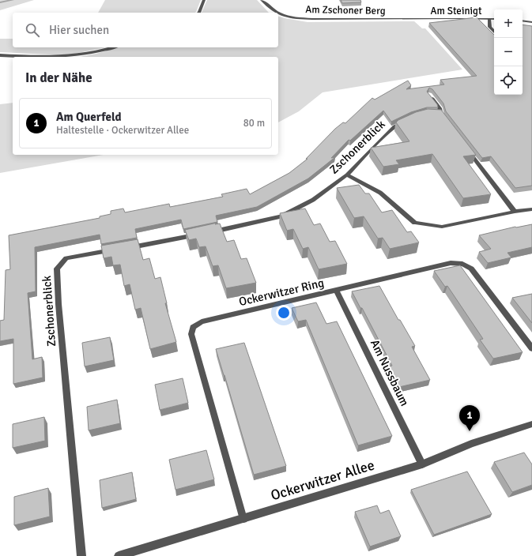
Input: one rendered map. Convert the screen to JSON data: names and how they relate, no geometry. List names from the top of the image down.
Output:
{
  "streets": {
    "street": [
      "Am Zschoner Berg",
      "Am Steinigt",
      "Zschonerblick",
      "Ockerwitzer Ring",
      "Am Nussbaum",
      "Ockerwitzer Allee"
    ]
  },
  "crossings": [
    ["Am Zschoner Berg", "Am Steinigt"],
    ["Ockerwitzer Ring", "Am Nussbaum"],
    ["Ockerwitzer Ring", "Ockerwitzer Allee"],
    ["Am Nussbaum", "Ockerwitzer Allee"]
  ],
  "page": {
    "map_buttons": ["+", "−"],
    "search": "Hier suchen",
    "heading": "In der Nähe",
    "list": [
      {
        "mark": "1",
        "name": "Am Querfeld",
        "note": "Haltestelle · Ockerwitzer Allee",
        "value": "80 m"
      }
    ],
    "pins": "1"
  }
}
